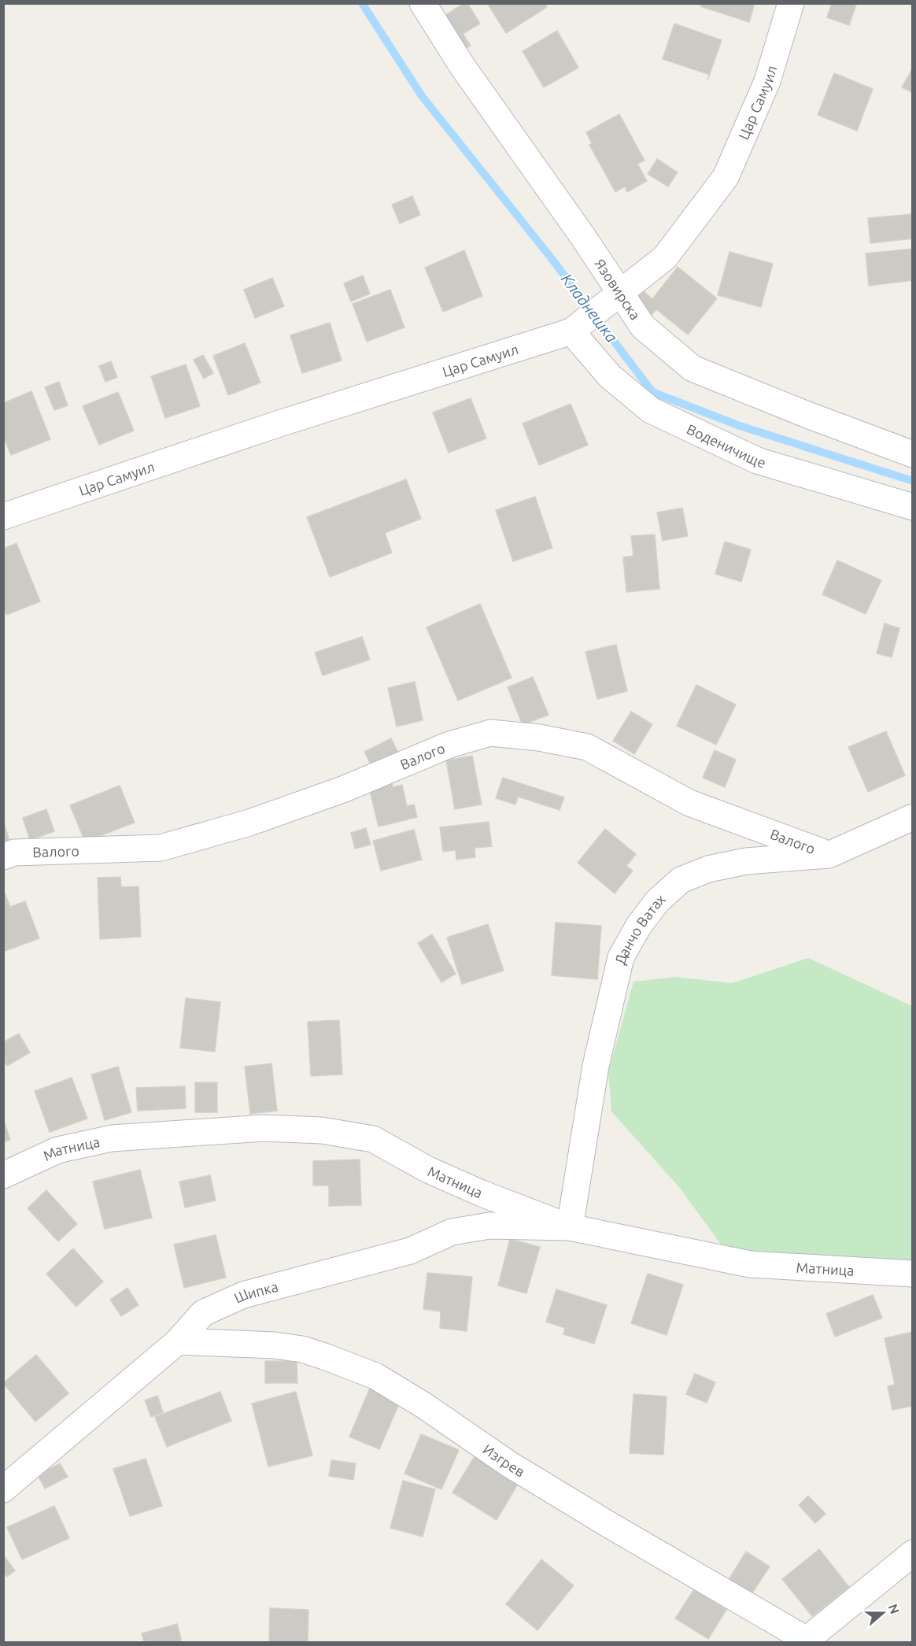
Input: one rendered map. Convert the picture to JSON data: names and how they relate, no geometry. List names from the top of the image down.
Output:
{
  "streets": {
    "street": [
      "Цар Самуил",
      "Язовирска",
      "Воденичище",
      "Валого",
      "Данчо Ватах",
      "Матница",
      "Шипка",
      "Изгрев"
    ]
  },
  "crossings": [
    ["Цар Самуил", "Язовирска"],
    ["Цар Самуил", "Воденичище"],
    ["Валого", "Данчо Ватах"],
    ["Данчо Ватах", "Матница"],
    ["Данчо Ватах", "Шипка"],
    ["Матница", "Шипка"],
    ["Шипка", "Изгрев"]
  ],
  "water": ["Кладнешка"],
  "north": "right"
}
